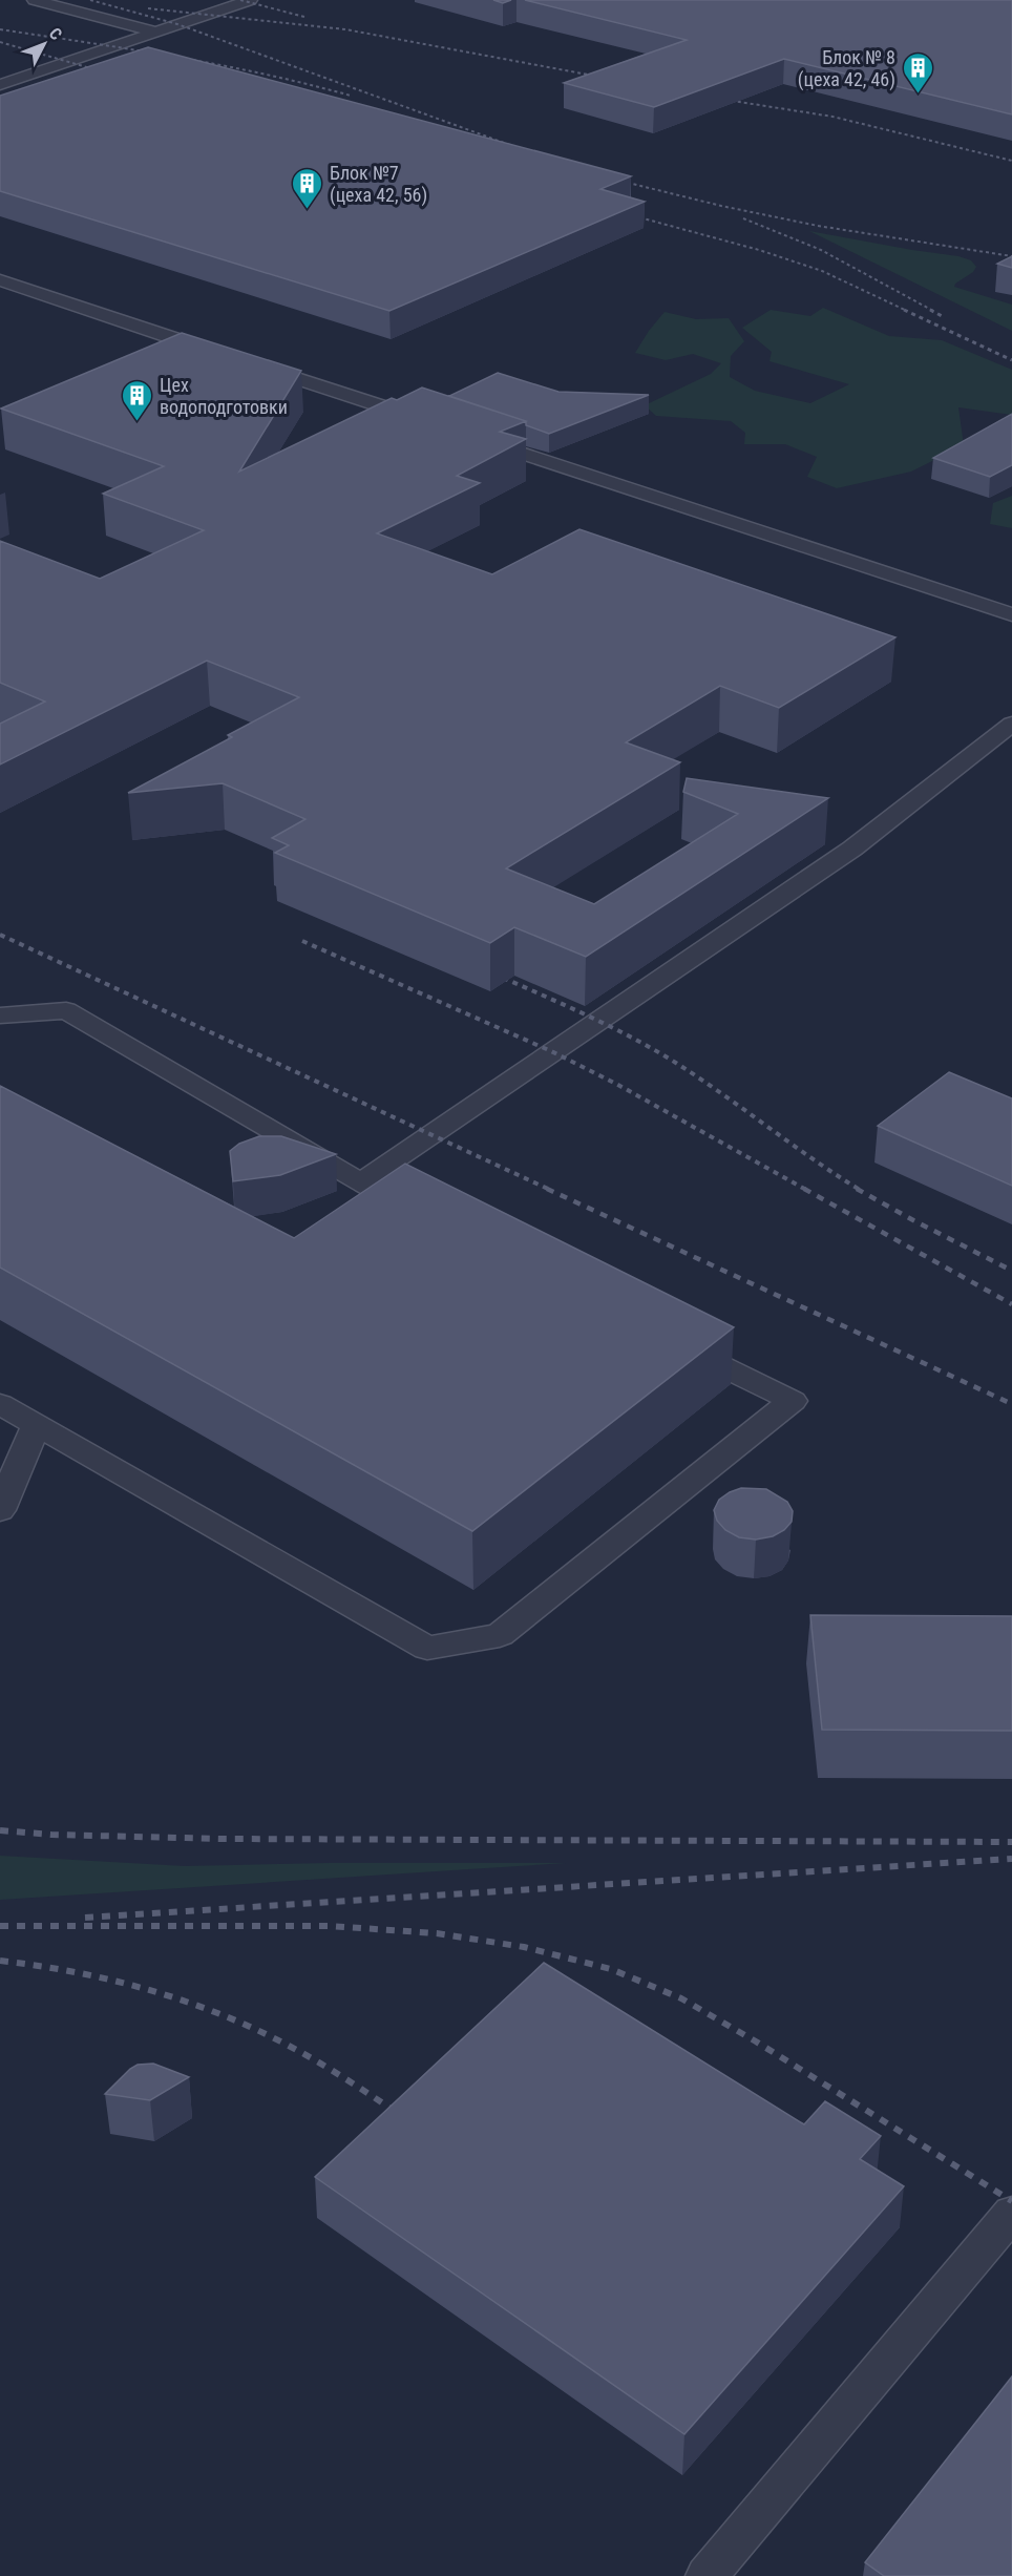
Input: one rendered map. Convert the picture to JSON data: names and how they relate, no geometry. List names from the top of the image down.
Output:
{
  "places": {
    "building": ["Блок № 8 (цеха 42, 46)", "Блок №7 (цеха 42, 56)", "Цех водоподготовки"]
  },
  "north": "top right"
}
